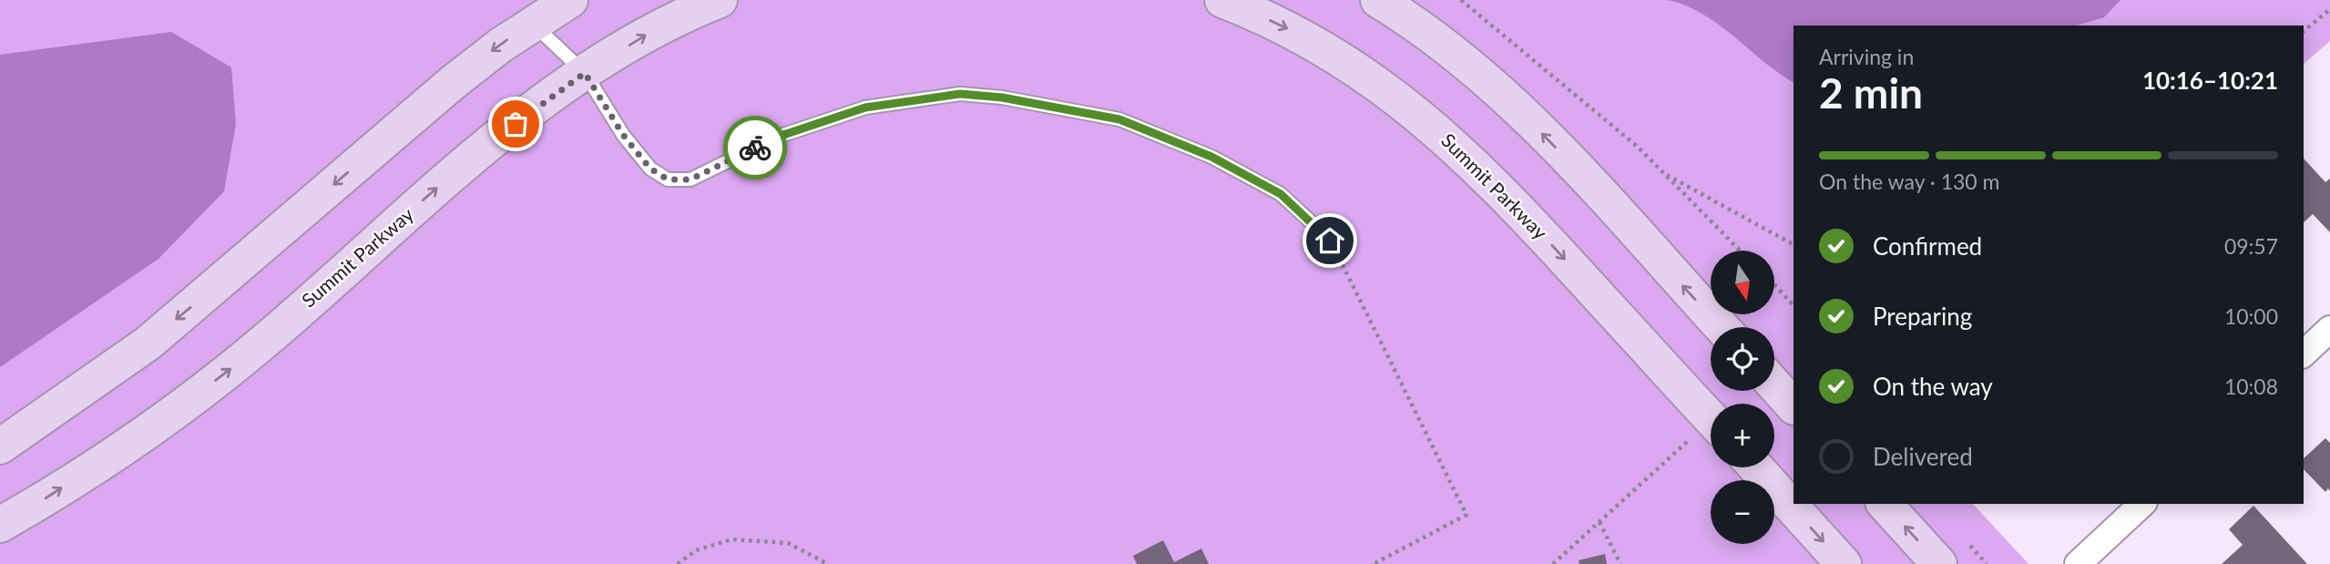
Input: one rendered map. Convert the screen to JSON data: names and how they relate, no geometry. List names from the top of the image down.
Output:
{
  "streets": {
    "street": ["Summit Parkway"]
  },
  "north": "bottom",
  "page": {
    "heading": ["2 min", "Arriving in", "10:16–10:21"],
    "bar": "On the way · 130 m",
    "list": [
      ["Confirmed", "09:57"],
      ["Preparing", "10:00"],
      ["On the way", "10:08"],
      "Delivered"
    ],
    "map_buttons": ["+", "−"]
  }
}
